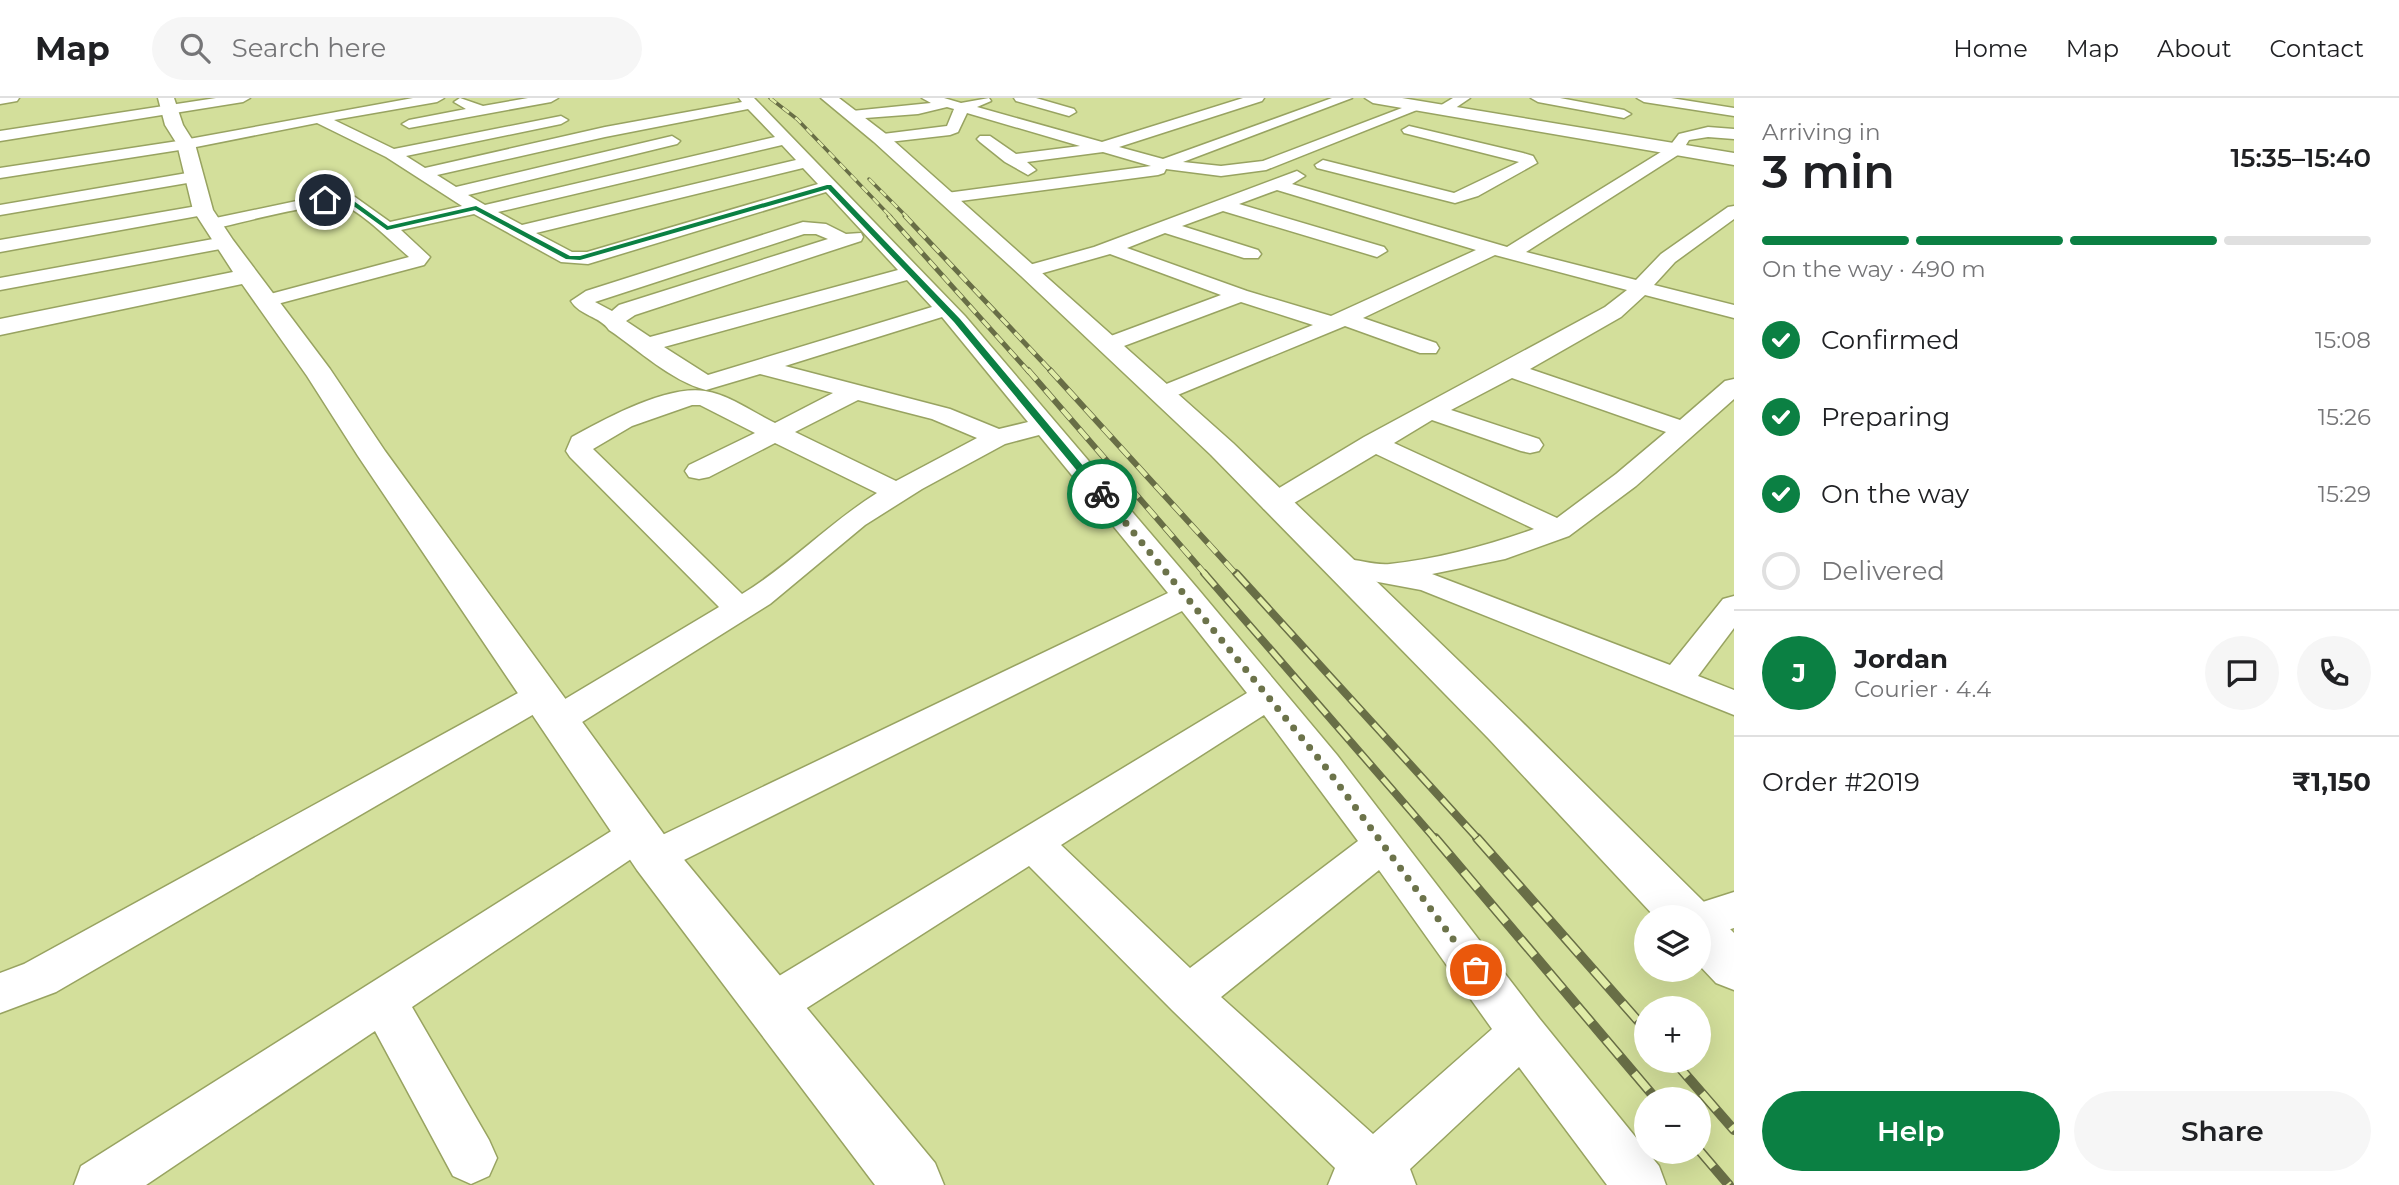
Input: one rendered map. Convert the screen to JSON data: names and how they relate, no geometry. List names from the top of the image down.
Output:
{
  "page": {
    "header": "Map",
    "search": "Search here",
    "nav": [
      "Home",
      "Map",
      "About",
      "Contact"
    ],
    "heading": ["3 min", "Arriving in", "15:35–15:40"],
    "panel": [
      "Jordan",
      "Courier · 4.4",
      "Order #2019",
      "₹1,150"
    ],
    "bar": "On the way · 490 m",
    "list": [
      ["Confirmed", "15:08"],
      ["Preparing", "15:26"],
      ["On the way", "15:29"],
      "Delivered"
    ],
    "round": "J",
    "map_buttons": ["+", "−"],
    "buttons": ["Help", "Share"]
  }
}
